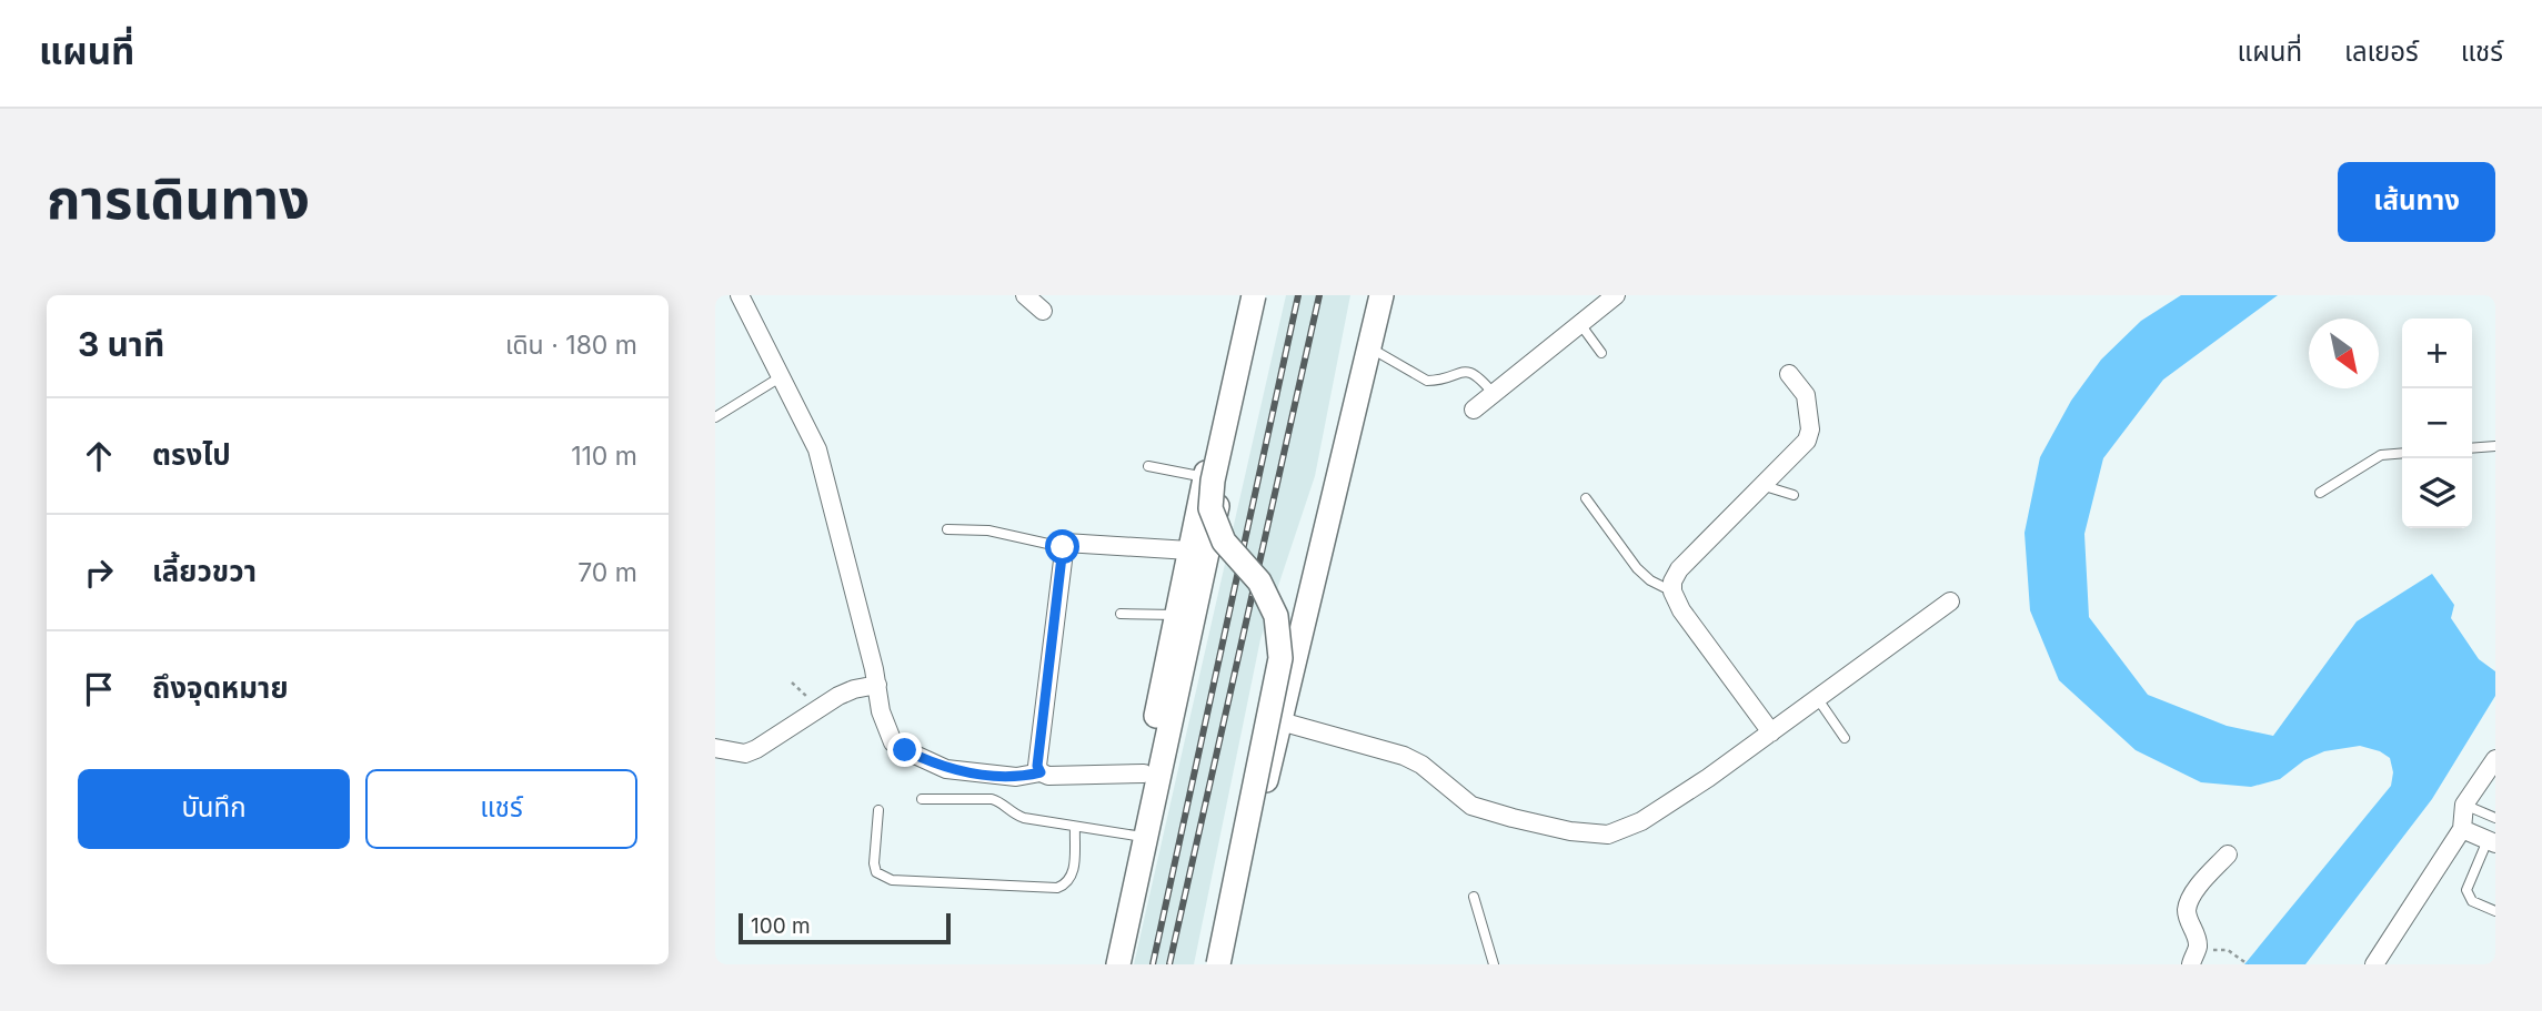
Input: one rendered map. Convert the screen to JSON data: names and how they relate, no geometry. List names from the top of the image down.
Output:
{
  "scale_bar": "100 m",
  "north": "bottom right",
  "page": {
    "header": "แผนที่",
    "nav": ["แผนที่", "เลเยอร์", "แชร์"],
    "title": "การเดินทาง",
    "buttons": [
      "เส้นทาง",
      ["บันทึก", "แชร์"]
    ],
    "heading": ["3 นาที", "เดิน · 180 m"],
    "map_buttons": ["+", "−"],
    "list": [
      ["ตรงไป", "110 m"],
      ["เลี้ยวขวา", "70 m"],
      "ถึงจุดหมาย"
    ],
    "scale": "100 m"
  }
}
